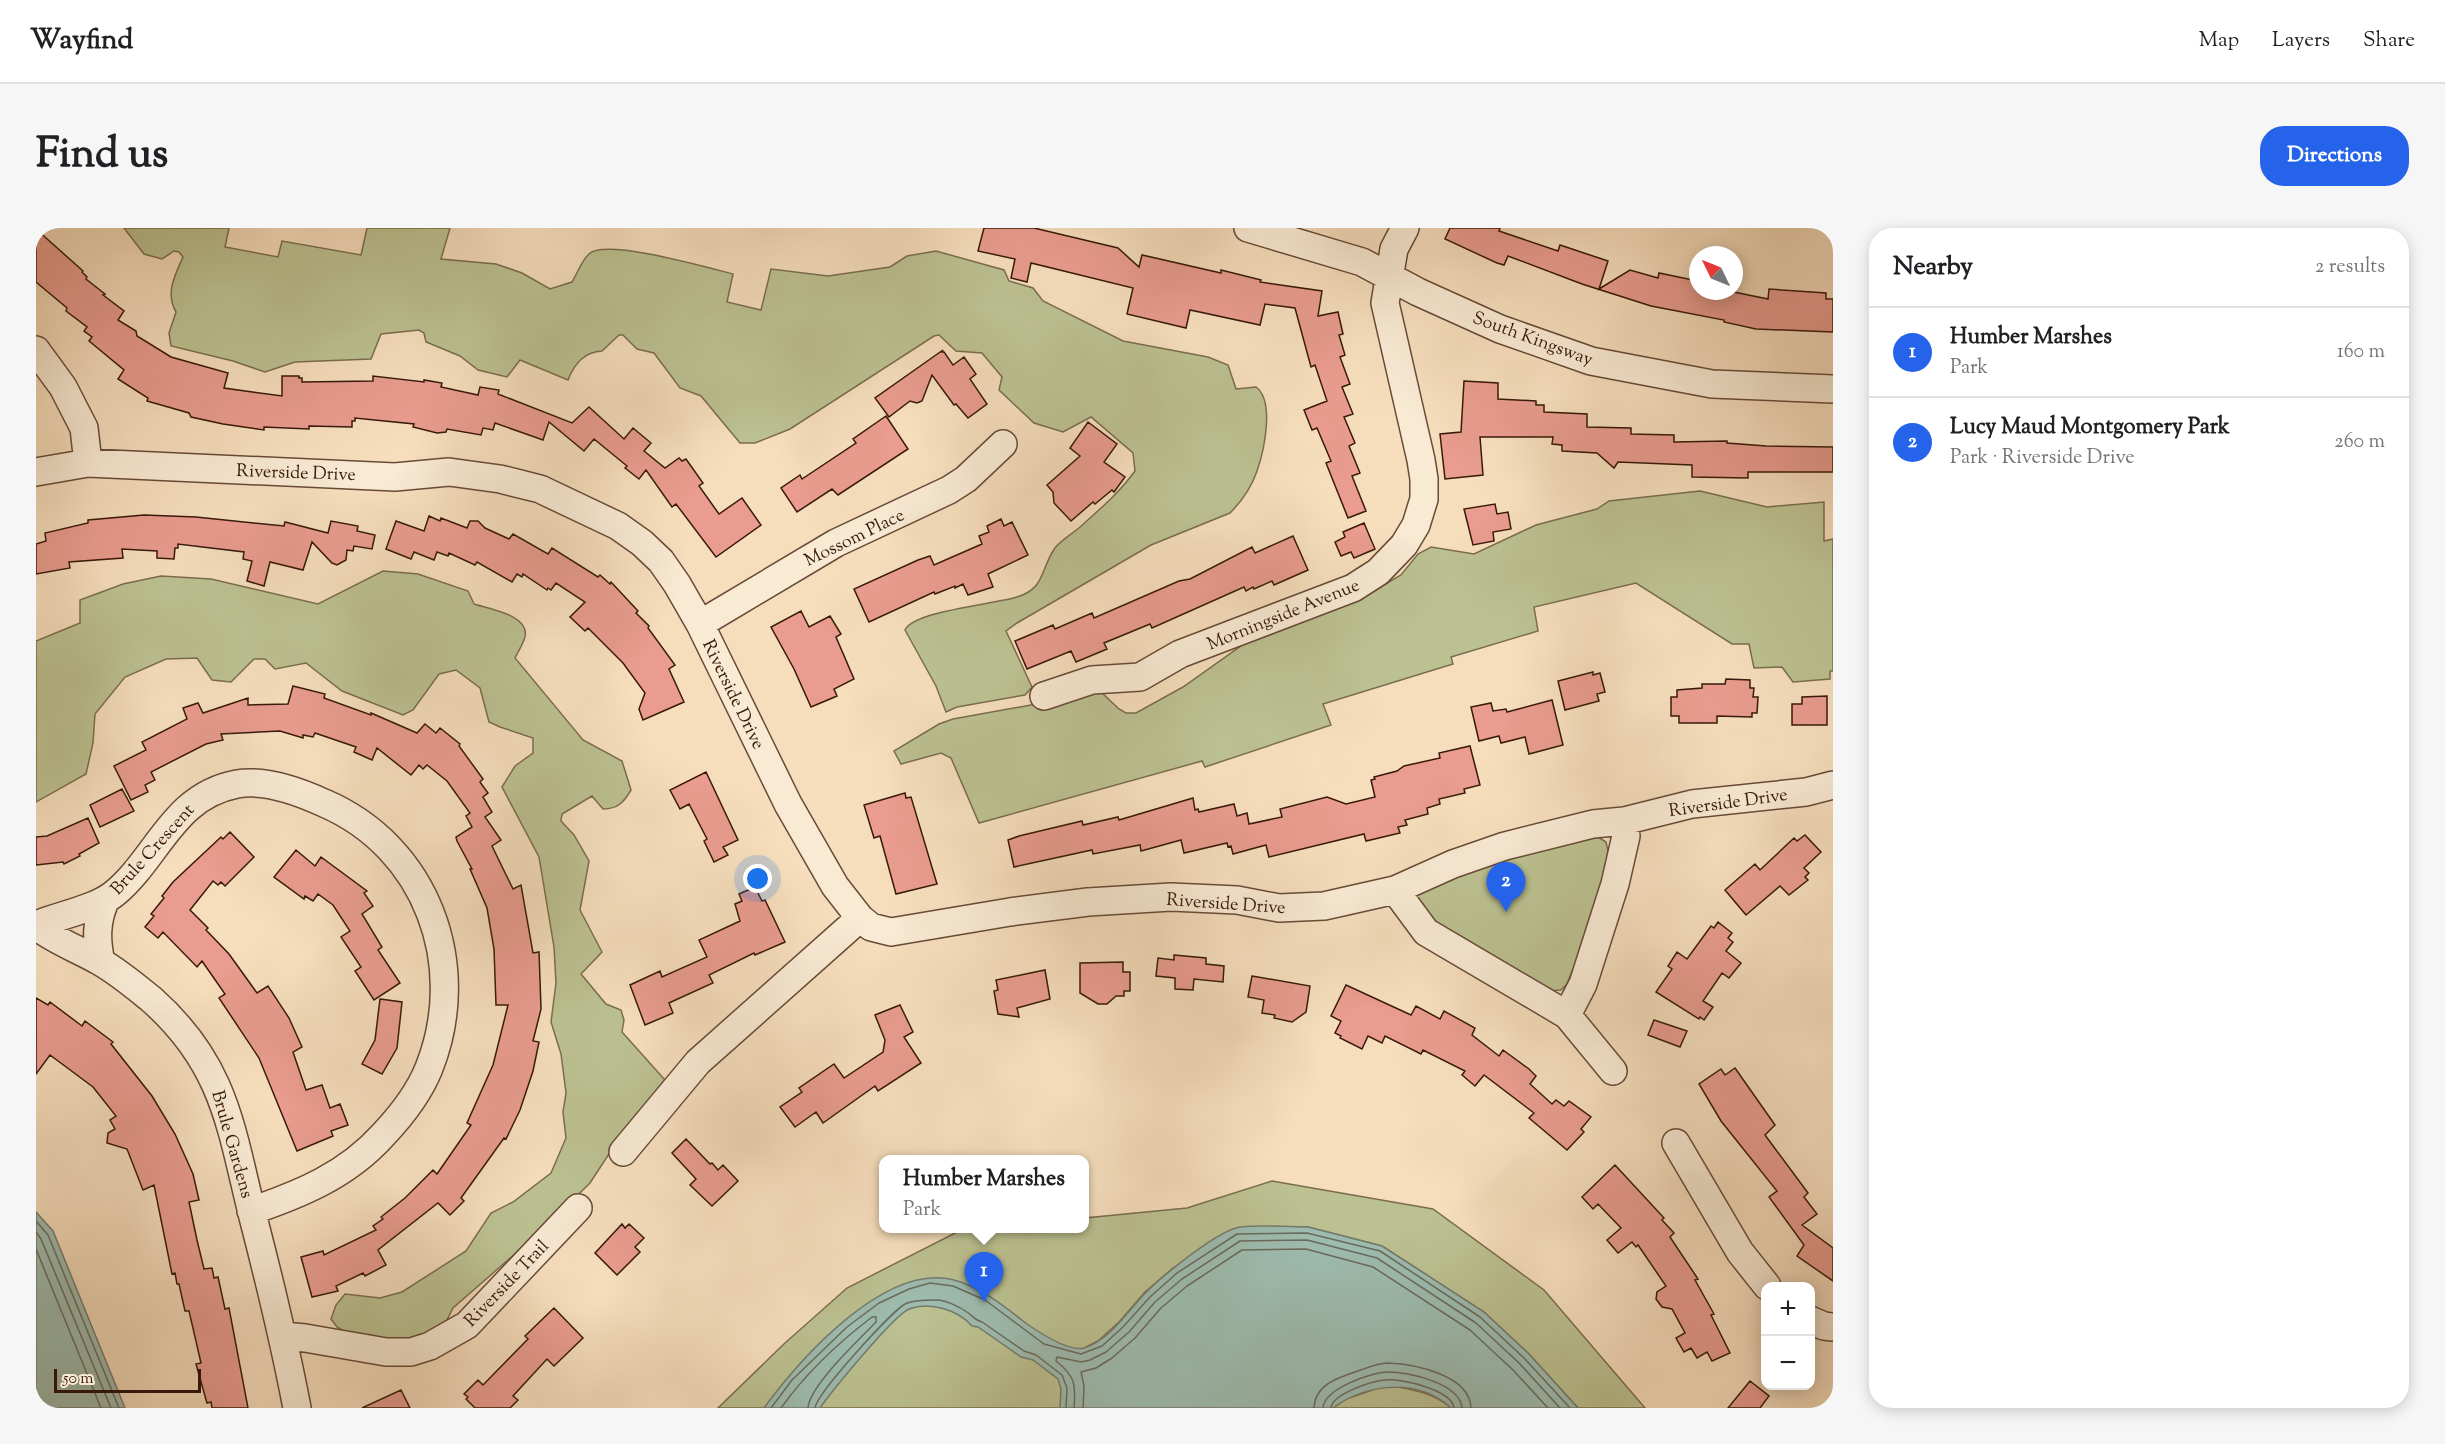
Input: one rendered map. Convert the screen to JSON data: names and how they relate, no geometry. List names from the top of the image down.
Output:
{
  "streets": {
    "street": [
      "South Kingsway",
      "Riverside Drive",
      "Mossom Place",
      "Morningside Avenue",
      "Brule Crescent",
      "Brule Gardens",
      "Riverside Trail"
    ]
  },
  "crossings": [
    ["South Kingsway", "Morningside Avenue"],
    ["Riverside Drive", "Mossom Place"],
    ["Brule Crescent", "Brule Gardens"],
    ["Brule Gardens", "Riverside Trail"]
  ],
  "scale_bar": "50 m",
  "north": "top left",
  "page": {
    "header": "Wayfind",
    "nav": ["Map", "Layers", "Share"],
    "title": "Find us",
    "buttons": "Directions",
    "heading": ["Nearby", "2 results"],
    "list": [
      {
        "mark": "1",
        "name": "Humber Marshes",
        "note": "Park",
        "value": "160 m"
      },
      {
        "mark": "2",
        "name": "Lucy Maud Montgomery Park",
        "note": "Park · Riverside Drive",
        "value": "260 m"
      }
    ],
    "pins": ["2", "1"],
    "popup": ["Humber Marshes", "Park"],
    "map_buttons": ["+", "−"],
    "scale": "50 m"
  }
}
